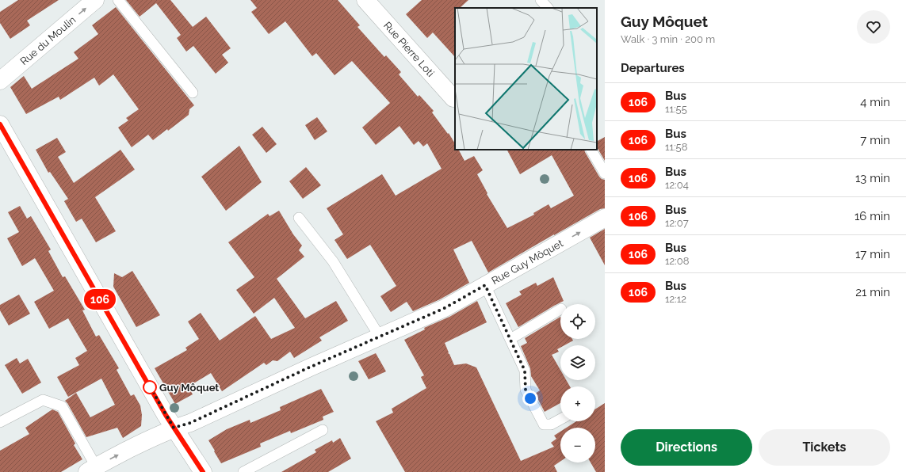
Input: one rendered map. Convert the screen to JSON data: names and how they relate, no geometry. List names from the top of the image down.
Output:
{
  "streets": {
    "street": ["Rue du Moulin", "Rue Pierre Loti", "Rue Guy Môquet"]
  },
  "one_way": ["Rue du Moulin", "Rue Guy Môquet"],
  "places": ["Guy Môquet"],
  "lines": ["bus line 106"],
  "page": {
    "on_map": "106",
    "heading": [
      ["Guy Môquet", "Walk · 3 min · 200 m"],
      "Departures"
    ],
    "list": [
      {
        "mark": "106",
        "name": "Bus",
        "note": "11:55",
        "value": "4 min"
      },
      {
        "mark": "106",
        "name": "Bus",
        "note": "11:58",
        "value": "7 min"
      },
      {
        "mark": "106",
        "name": "Bus",
        "note": "12:04",
        "value": "13 min"
      },
      {
        "mark": "106",
        "name": "Bus",
        "note": "12:07",
        "value": "16 min"
      },
      {
        "mark": "106",
        "name": "Bus",
        "note": "12:08",
        "value": "17 min"
      },
      {
        "mark": "106",
        "name": "Bus",
        "note": "12:12",
        "value": "21 min"
      }
    ],
    "map_buttons": ["+", "−"],
    "buttons": ["Directions", "Tickets"]
  }
}
